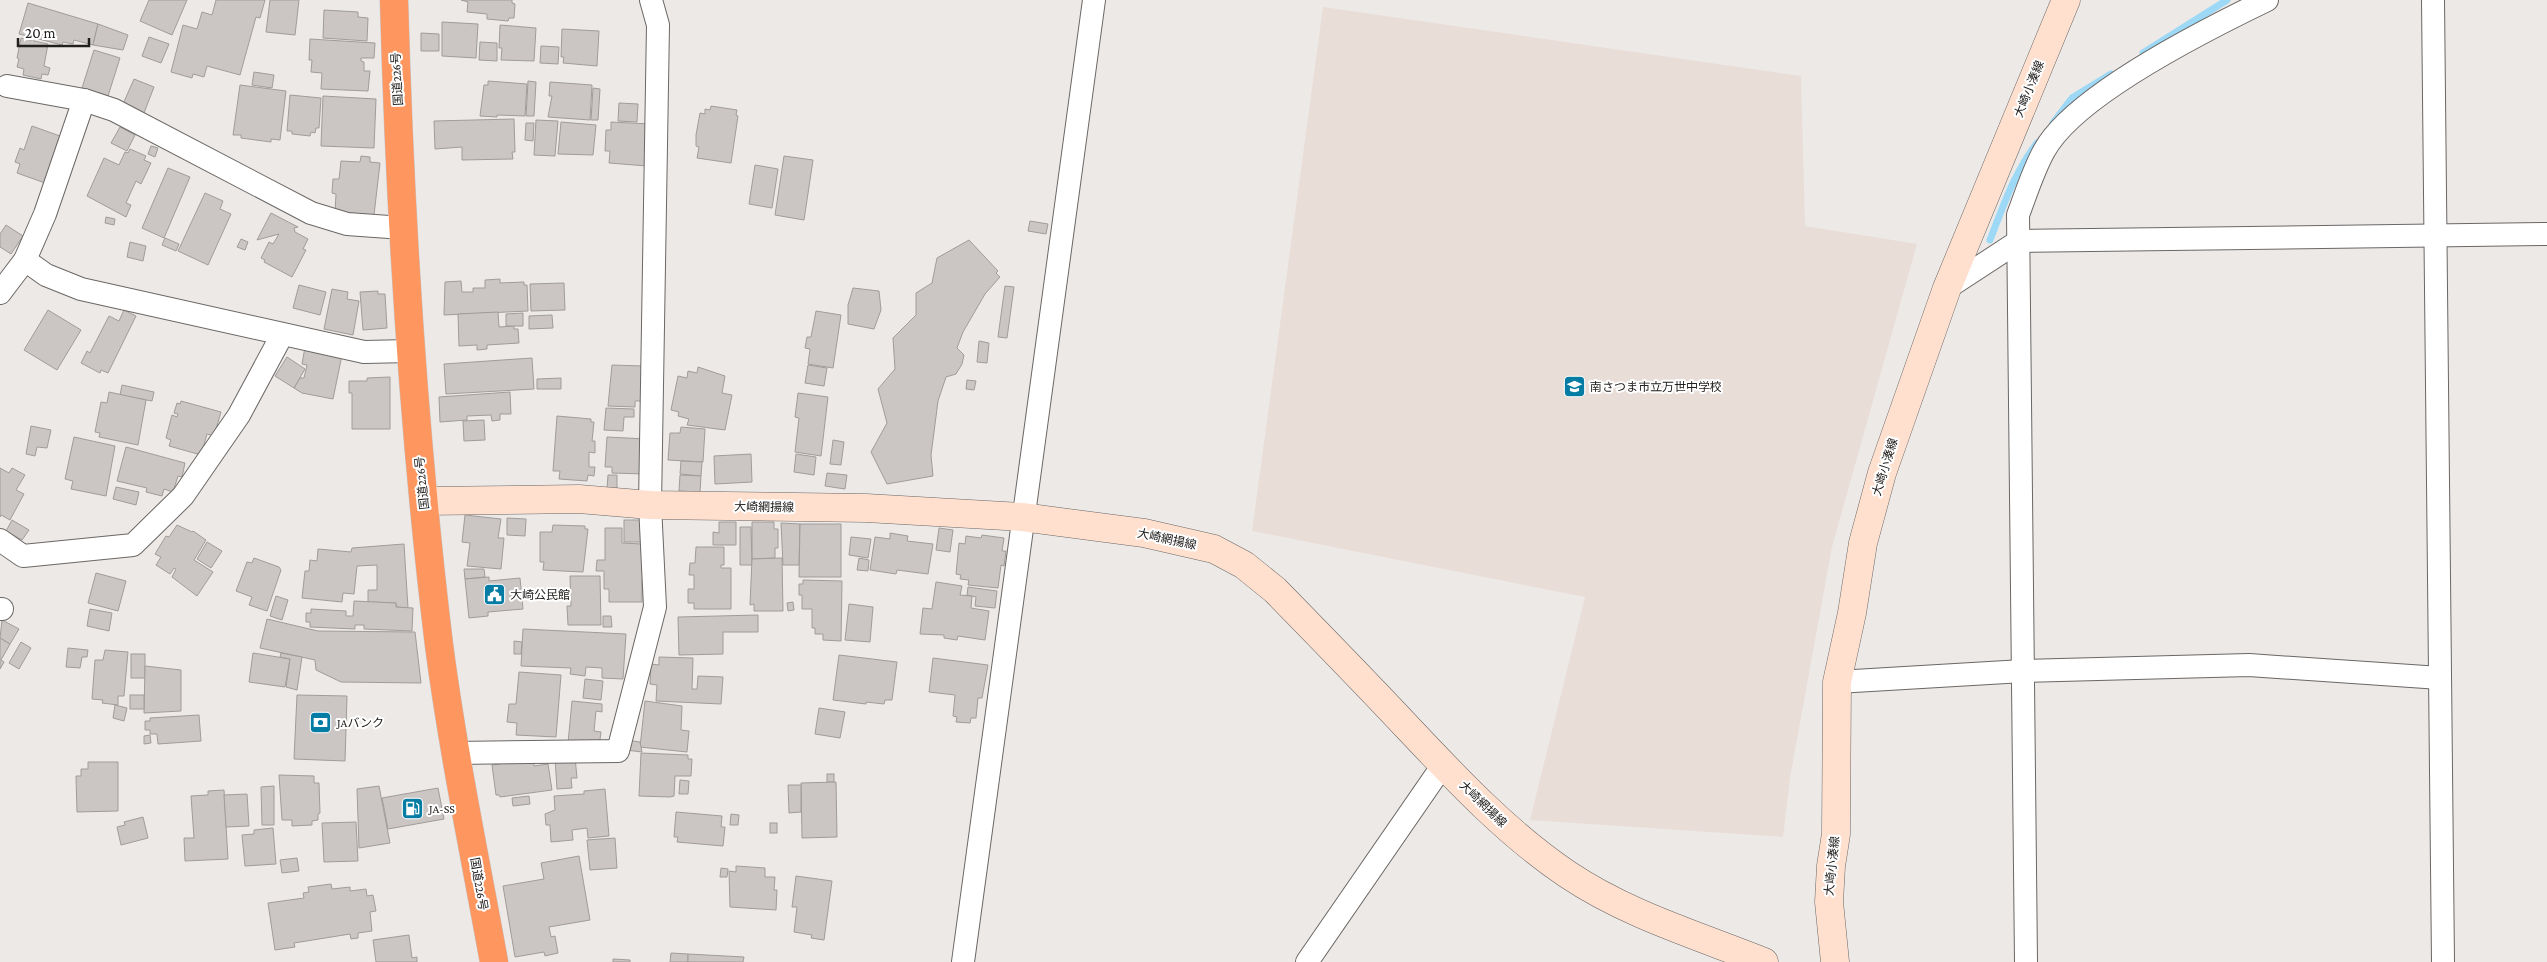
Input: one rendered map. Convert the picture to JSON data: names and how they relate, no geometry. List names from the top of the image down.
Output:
{
  "streets": {
    "highway": ["国道226号"],
    "street": ["大崎小湊線", "大崎網揚線"]
  },
  "crossings": [
    ["国道226号", "大崎網揚線"]
  ],
  "places": {
    "school or university": ["南さつま市立万世中学校"],
    "public building": ["大崎公民館"],
    "bank": ["JAバンク"],
    "fuel station": ["JA-SS"]
  },
  "scale_bar": "20 m"
}
